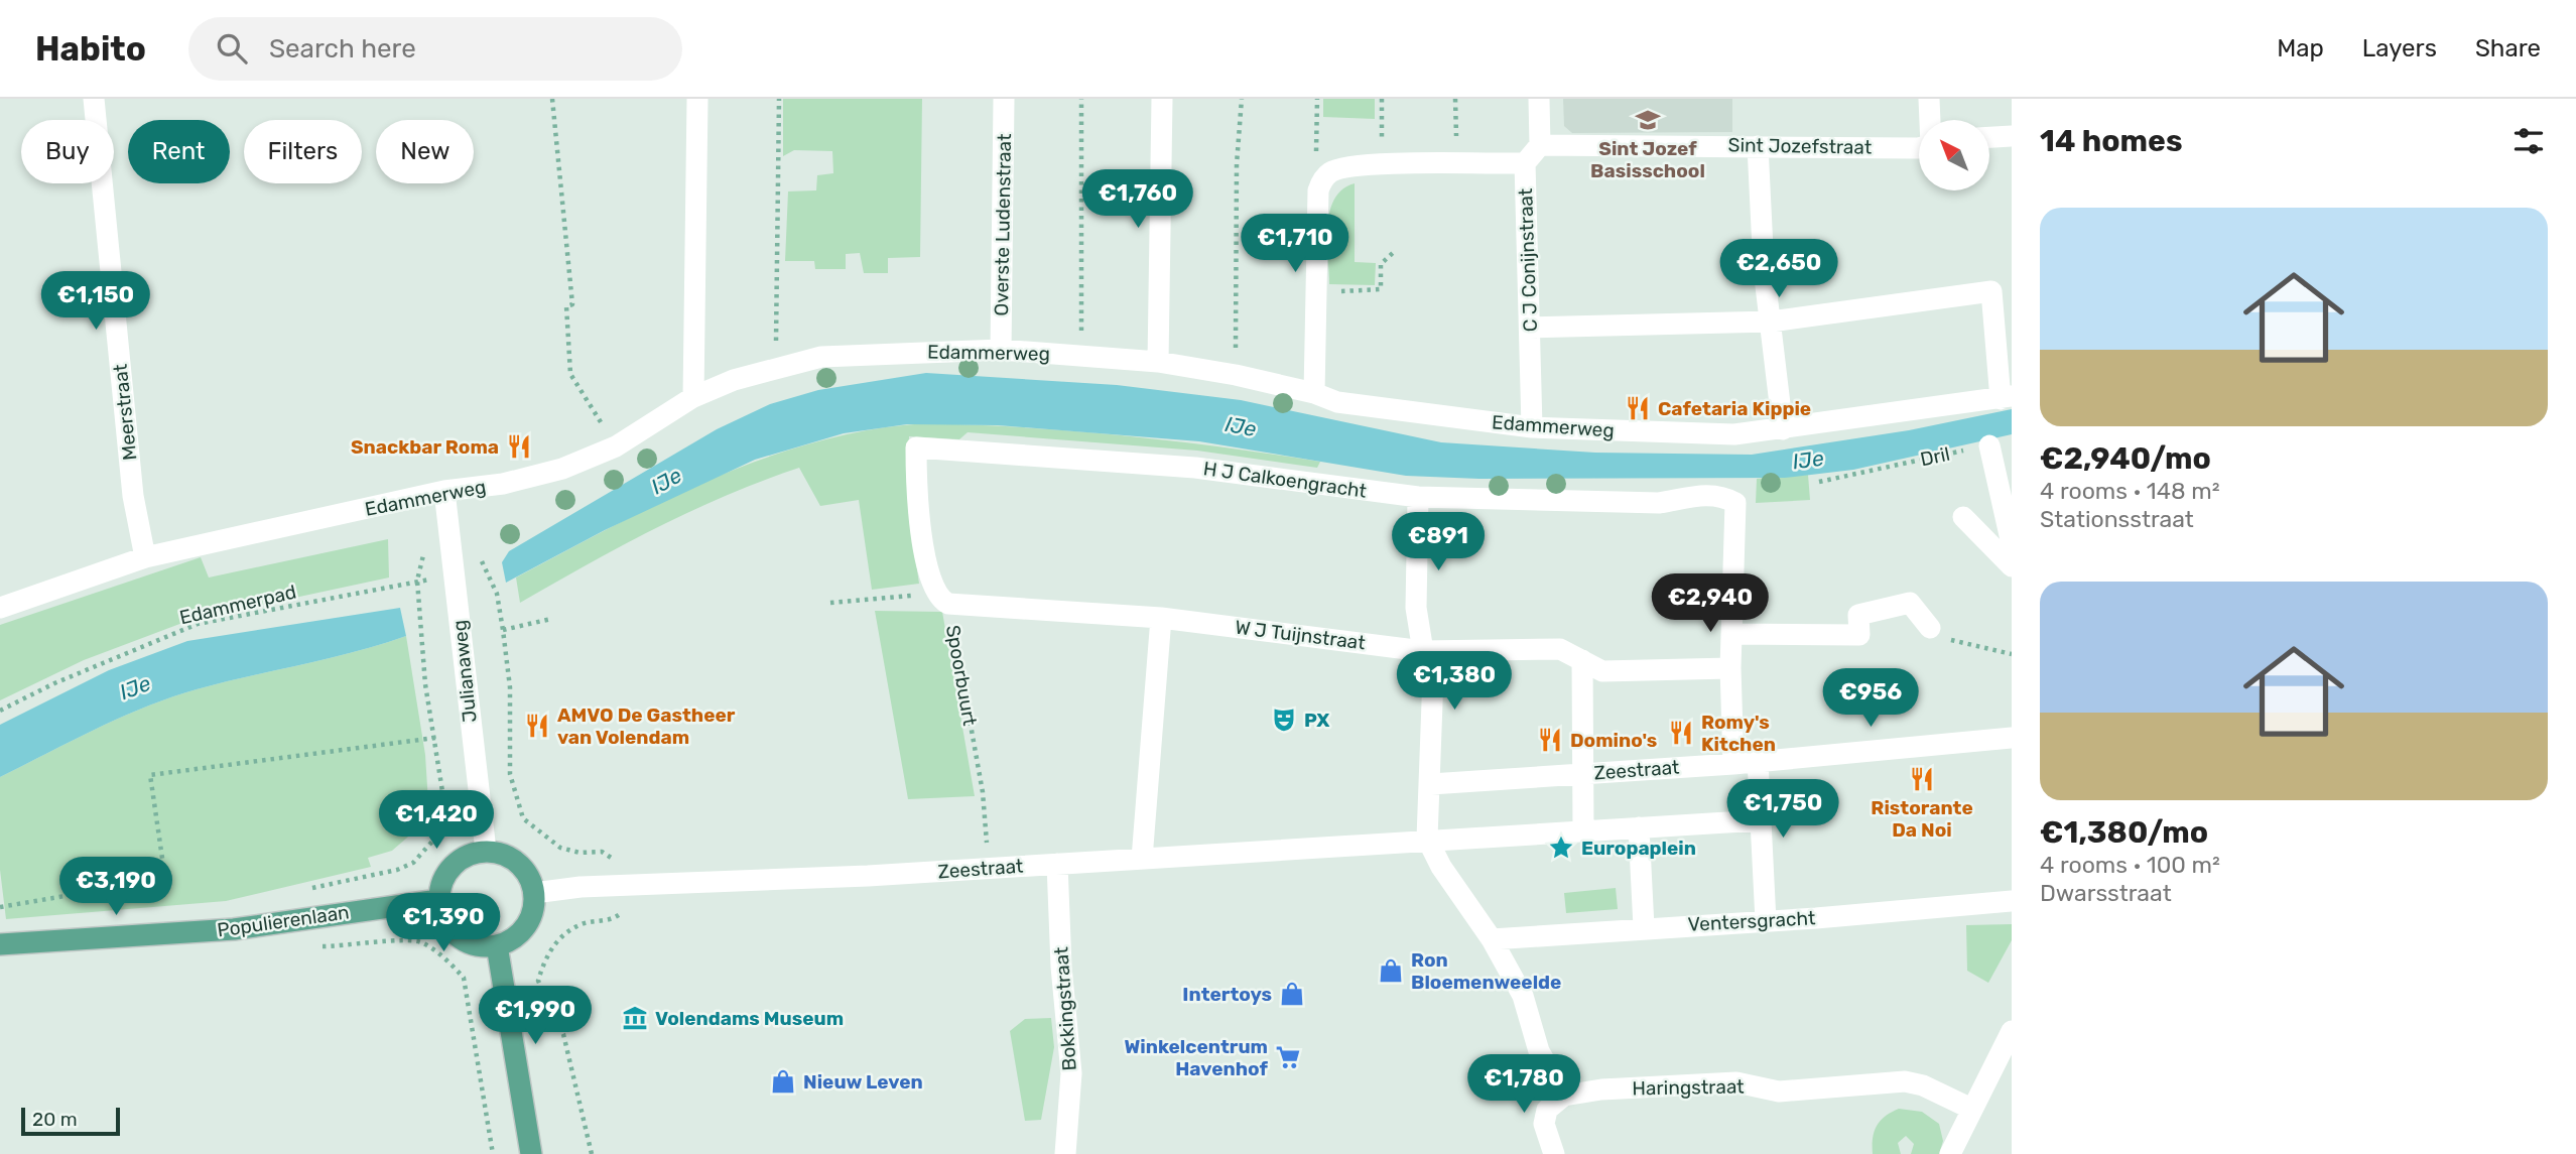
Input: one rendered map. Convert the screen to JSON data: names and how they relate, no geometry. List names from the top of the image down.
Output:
{
  "streets": {
    "main road": ["Populierenlaan"],
    "street": [
      "Sint Jozefstraat",
      "Overste Ludenstraat",
      "C J Conijnstraat",
      "Edammerweg",
      "Meerstraat",
      "H J Calkoengracht",
      "W J Tuijnstraat",
      "Julianaweg",
      "Zeestraat",
      "Ventersgracht",
      "Bokkingstraat",
      "Haringstraat"
    ],
    "path": ["Dril", "Edammerpad", "Spoorbuurt"]
  },
  "crossings": [
    ["Sint Jozefstraat", "C J Conijnstraat"],
    ["Overste Ludenstraat", "Edammerweg"],
    ["C J Conijnstraat", "Edammerweg"],
    ["Edammerweg", "Meerstraat"],
    ["Edammerweg", "Julianaweg"],
    ["H J Calkoengracht", "W J Tuijnstraat"],
    ["H J Calkoengracht", "Spoorbuurt"],
    ["Edammerpad", "Julianaweg"],
    ["W J Tuijnstraat", "Spoorbuurt"],
    ["Julianaweg", "Zeestraat"],
    ["Julianaweg", "Populierenlaan"],
    ["Spoorbuurt", "Zeestraat"],
    ["Zeestraat", "Populierenlaan"],
    ["Zeestraat", "Bokkingstraat"]
  ],
  "water": ["IJe"],
  "places": {
    "school or university": ["Sint Jozef Basisschool"],
    "restaurant": [
      "Cafetaria Kippie",
      "Snackbar Roma",
      "AMVO De Gastheer van Volendam",
      "Romy's Kitchen",
      "Domino's",
      "Ristorante Da Noi"
    ],
    "theatre": ["PX"],
    "place": ["Europaplein"],
    "shop": ["Ron Bloemenweelde", "Intertoys", "Nieuw Leven"],
    "museum": ["Volendams Museum"],
    "supermarket": ["Winkelcentrum Havenhof"]
  },
  "scale_bar": "20 m",
  "north": "top left",
  "page": {
    "header": "Habito",
    "search": "Search here",
    "nav": ["Map", "Layers", "Share"],
    "heading": "14 homes",
    "chip": [
      "Buy",
      "Rent",
      "Filters",
      "New"
    ],
    "price": [
      "€1,760",
      "€1,710",
      "€2,650",
      "€1,150",
      "€891",
      "€2,940",
      "€1,380",
      "€956",
      "€1,750",
      "€1,420",
      "€3,190",
      "€1,390",
      "€1,990",
      "€1,780"
    ],
    "list": [
      {
        "name": "€2,940/mo",
        "note": "4 rooms · 148 m² · Stationsstraat"
      },
      {
        "name": "€1,380/mo",
        "note": "4 rooms · 100 m² · Dwarsstraat"
      }
    ],
    "scale": "20 m"
  }
}
